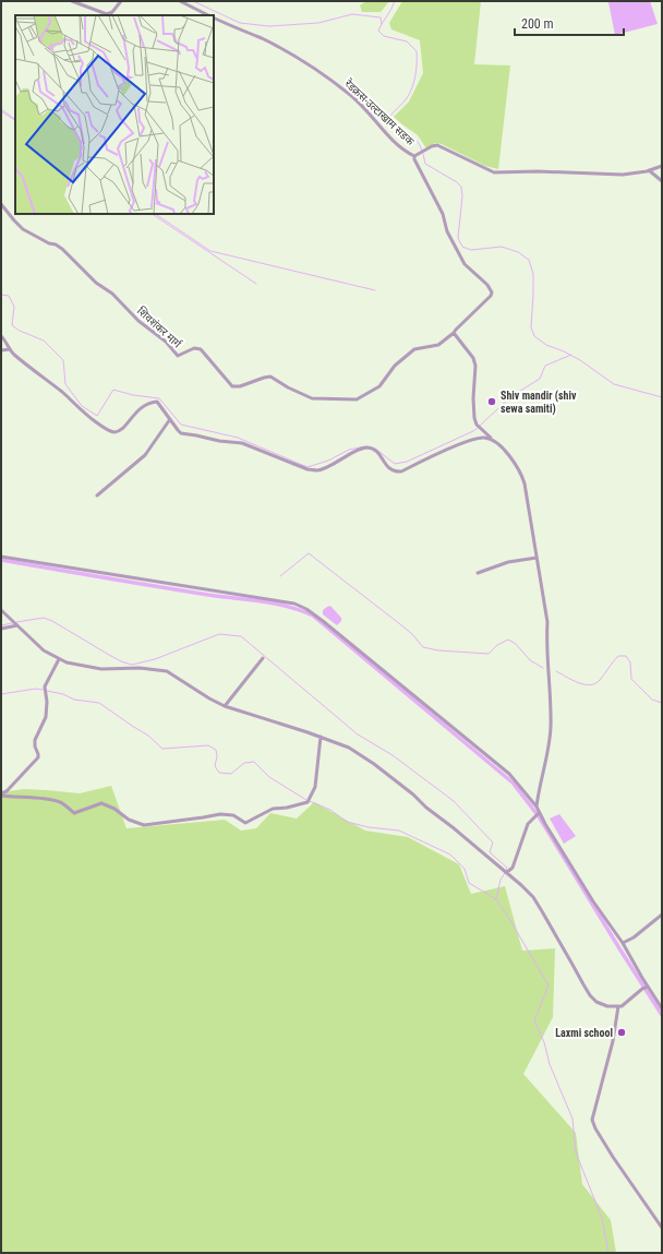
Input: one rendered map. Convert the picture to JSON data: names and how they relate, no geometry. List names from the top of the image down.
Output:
{
  "streets": {
    "street": ["रेडक्रस-उल्टाखाम सडक", "शिवशंकर मार्ग"]
  },
  "places": ["Shiv mandir (shiv sewa samiti)", "Laxmi school"],
  "scale_bar": "200 m"
}
